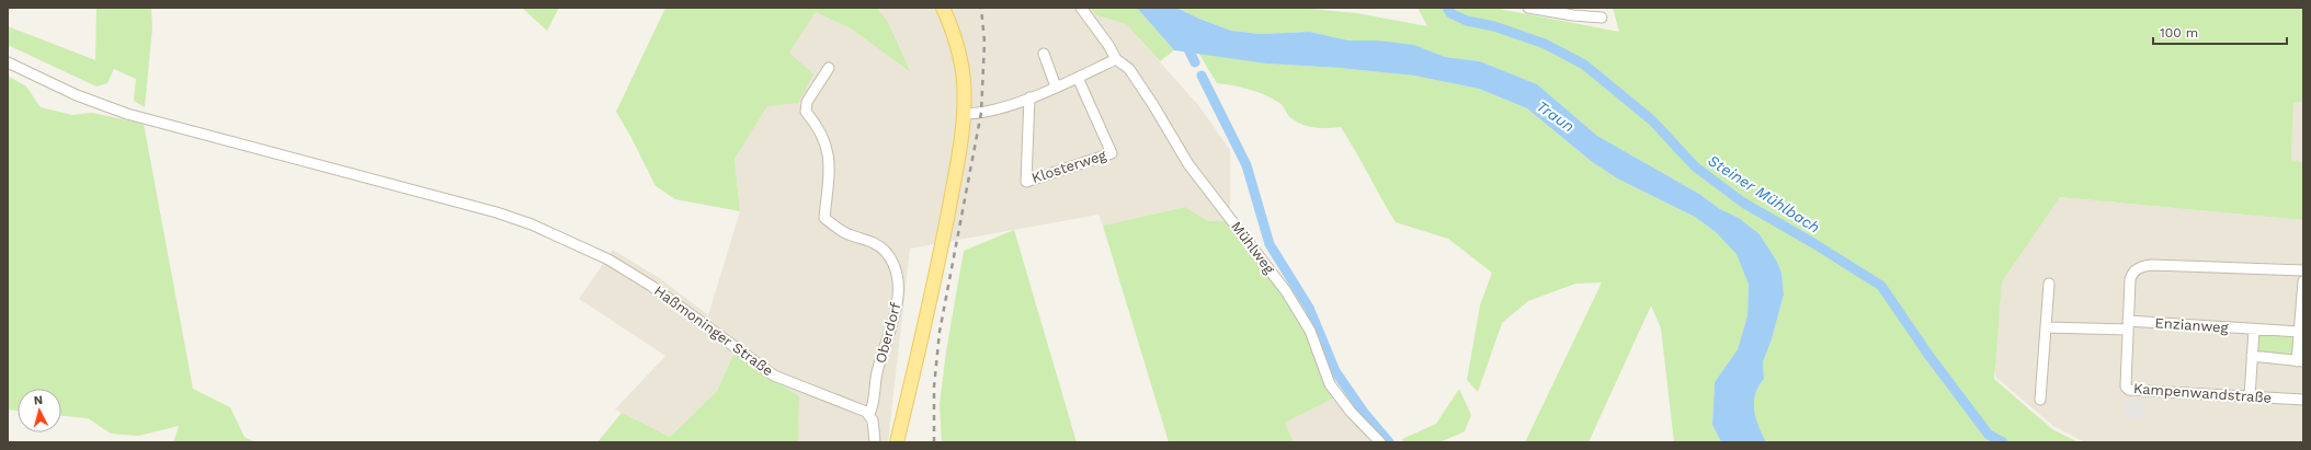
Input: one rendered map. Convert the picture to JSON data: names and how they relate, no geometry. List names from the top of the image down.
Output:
{
  "streets": {
    "street": [
      "Klosterweg",
      "Mühlweg",
      "Enzianweg",
      "Haßmoninger Straße",
      "Oberdorf",
      "Kampenwandstraße"
    ]
  },
  "crossings": [
    ["Enzianweg", "Kampenwandstraße"],
    ["Haßmoninger Straße", "Oberdorf"]
  ],
  "water": ["Traun", "Steiner Mühlbach"],
  "scale_bar": "100 m",
  "north": "top"
}
